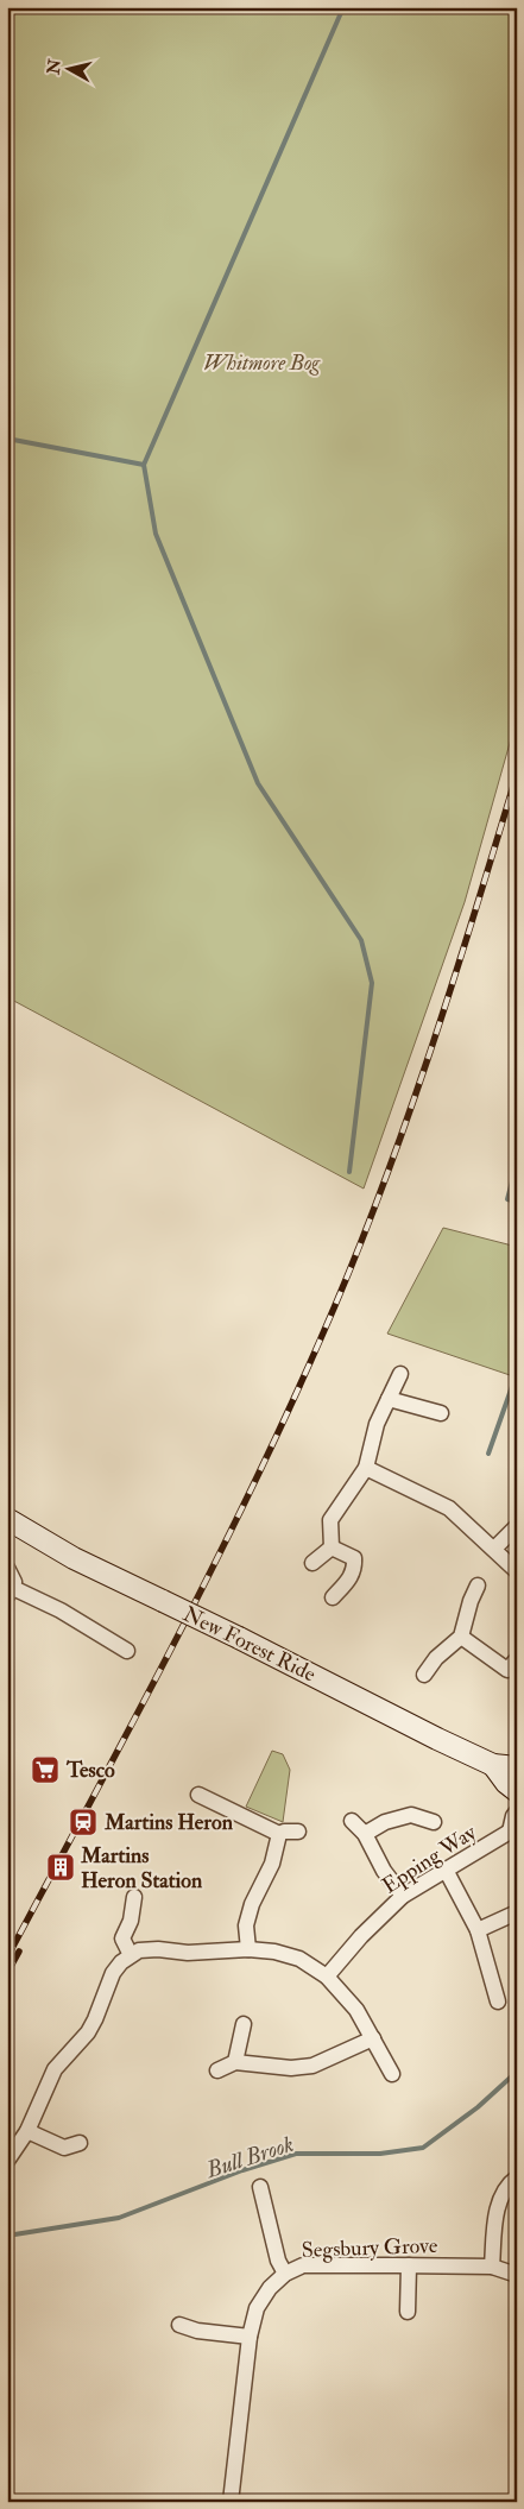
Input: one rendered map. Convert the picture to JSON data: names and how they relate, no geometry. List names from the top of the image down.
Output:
{
  "streets": {
    "main road": ["New Forest Ride"],
    "street": ["Epping Way", "Segsbury Grove"]
  },
  "water": ["Bull Brook"],
  "parks": ["Whitmore Bog"],
  "places": {
    "supermarket": ["Tesco"],
    "station": ["Martins Heron"],
    "building": ["Martins Heron Station"]
  },
  "north": "left"
}
